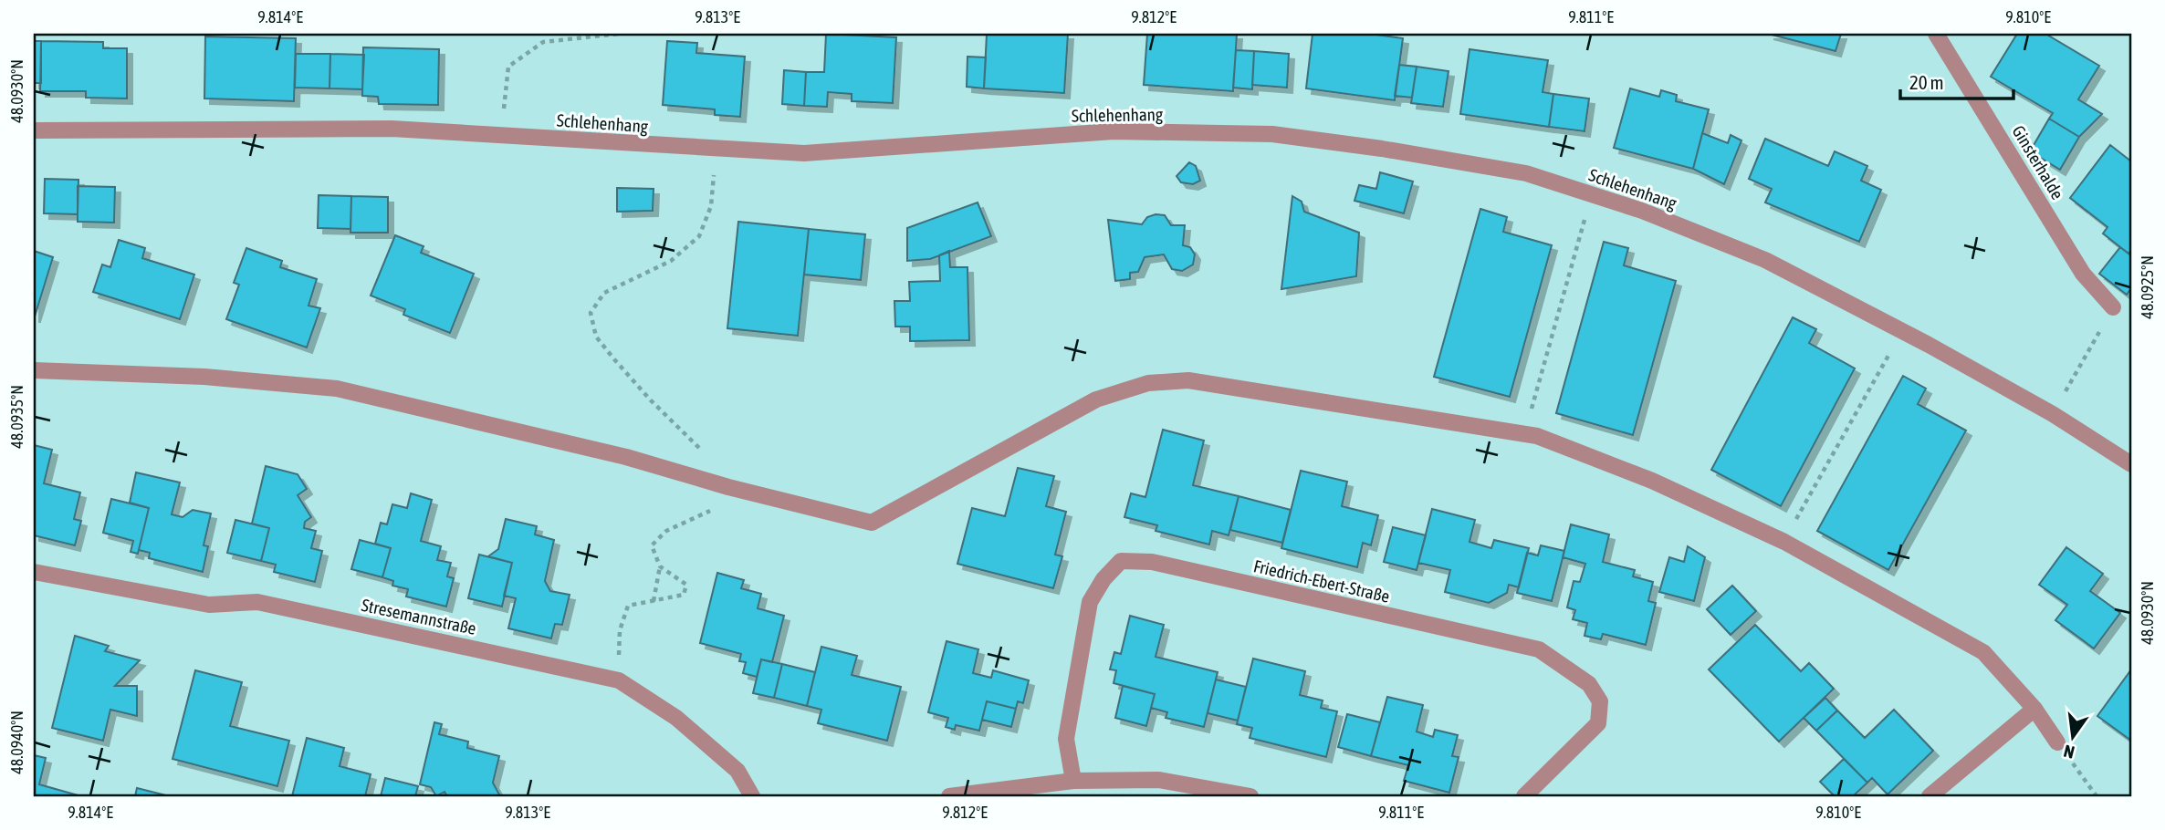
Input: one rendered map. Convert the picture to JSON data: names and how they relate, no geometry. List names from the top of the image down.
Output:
{
  "streets": {
    "street": [
      "Schlehenhang",
      "Ginsterhalde",
      "Friedrich-Ebert-Straße",
      "Stresemannstraße"
    ]
  },
  "scale_bar": "20 m",
  "north": "bottom",
  "coordinates": [
    "9.814°E",
    "9.813°E",
    "9.812°E",
    "9.811°E",
    "9.810°E",
    "48.0930°N",
    "48.0925°N",
    "48.0935°N",
    "48.0940°N"
  ]
}
